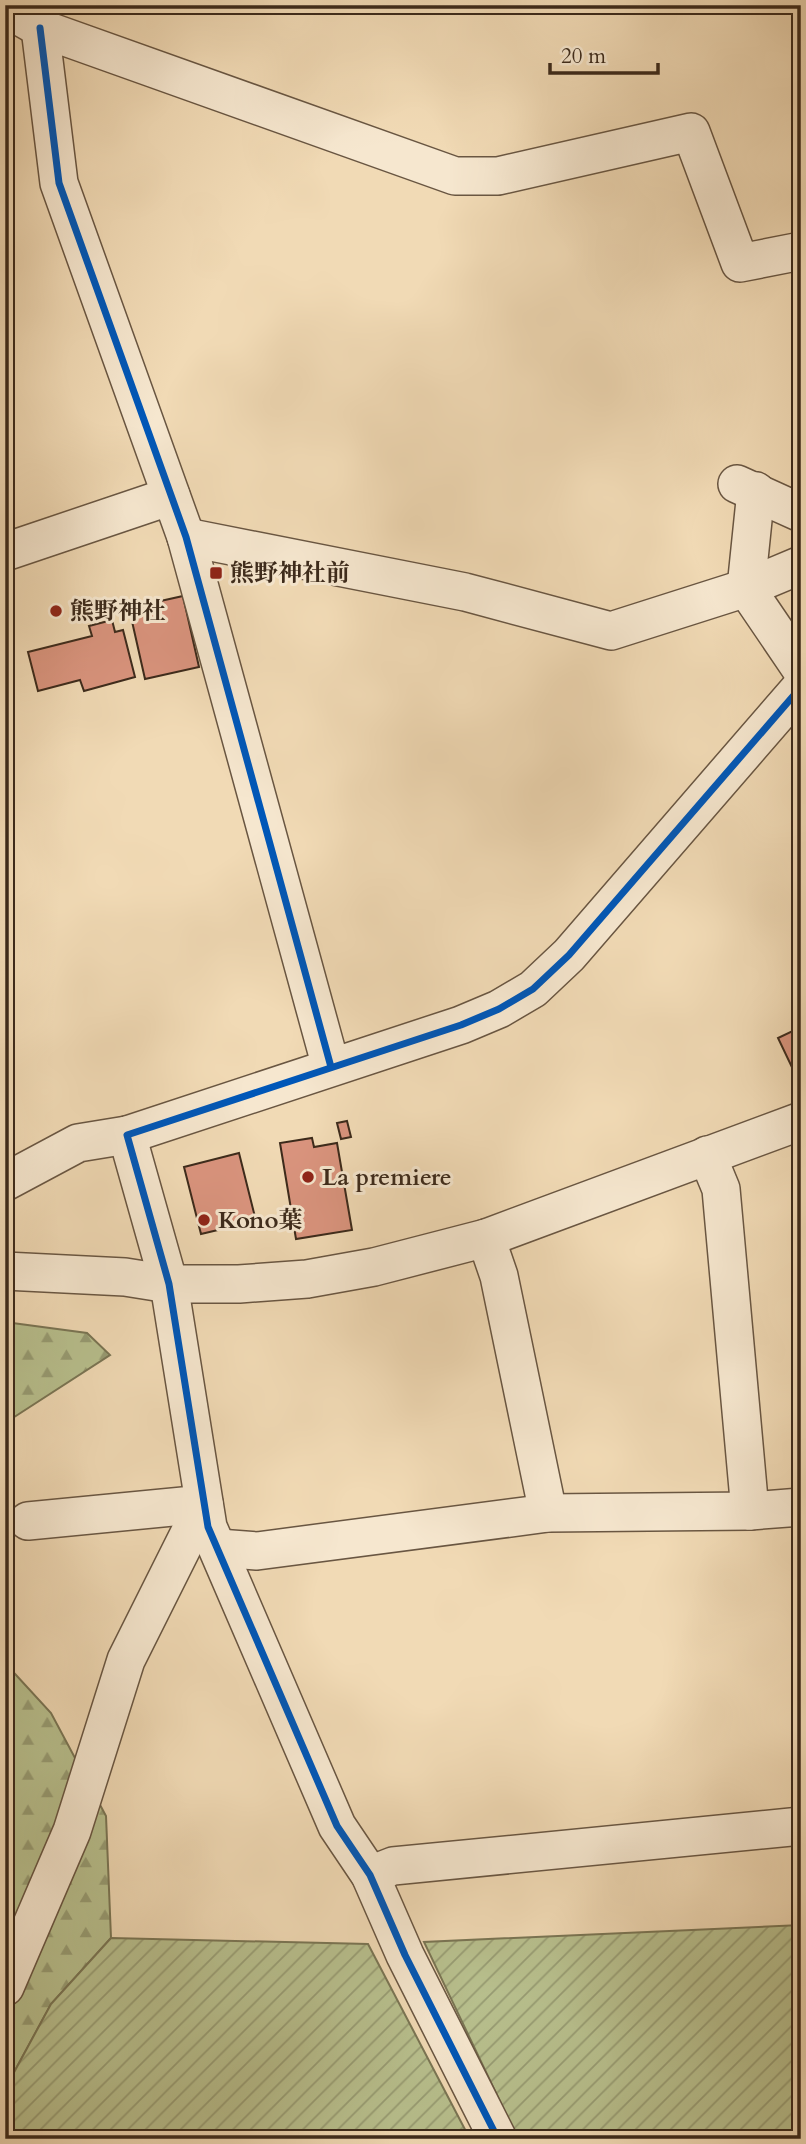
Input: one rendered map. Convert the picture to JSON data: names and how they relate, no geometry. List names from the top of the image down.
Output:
{
  "places": {
    "transit": ["熊野神社前"],
    "other": ["熊野神社", "La premiere", "Kono葉"]
  },
  "scale_bar": "20 m"
}
